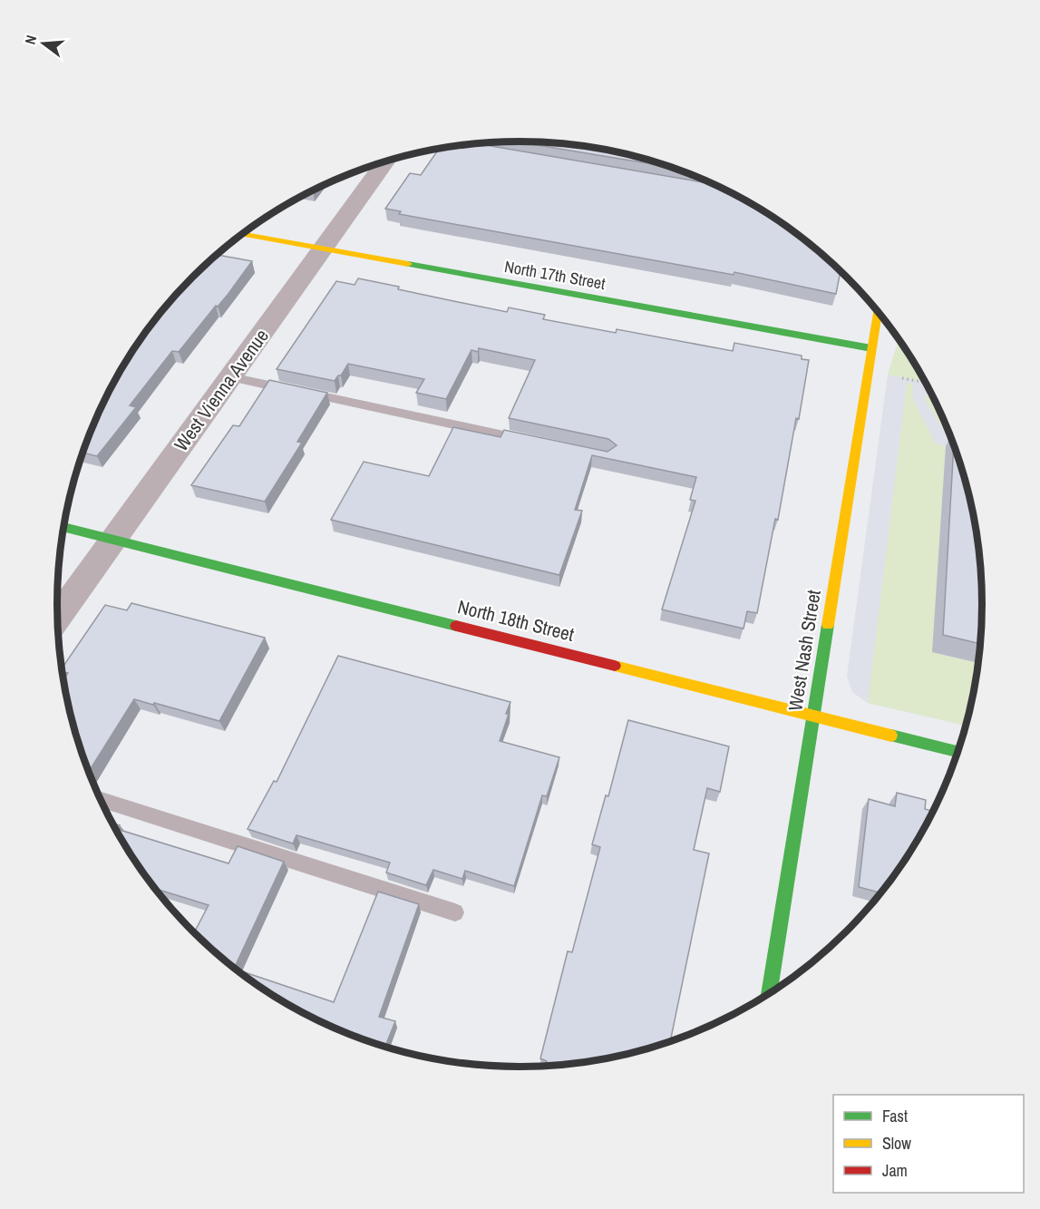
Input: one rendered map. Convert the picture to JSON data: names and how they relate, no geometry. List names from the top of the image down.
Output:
{
  "streets": {
    "street": [
      "North 17th Street",
      "West Vienna Avenue",
      "North 18th Street",
      "West Nash Street"
    ]
  },
  "crossings": [
    ["North 17th Street", "West Vienna Avenue"],
    ["North 17th Street", "West Nash Street"],
    ["West Vienna Avenue", "North 18th Street"],
    ["North 18th Street", "West Nash Street"]
  ],
  "legend": ["Fast", "Slow", "Jam"],
  "north": "left"
}
